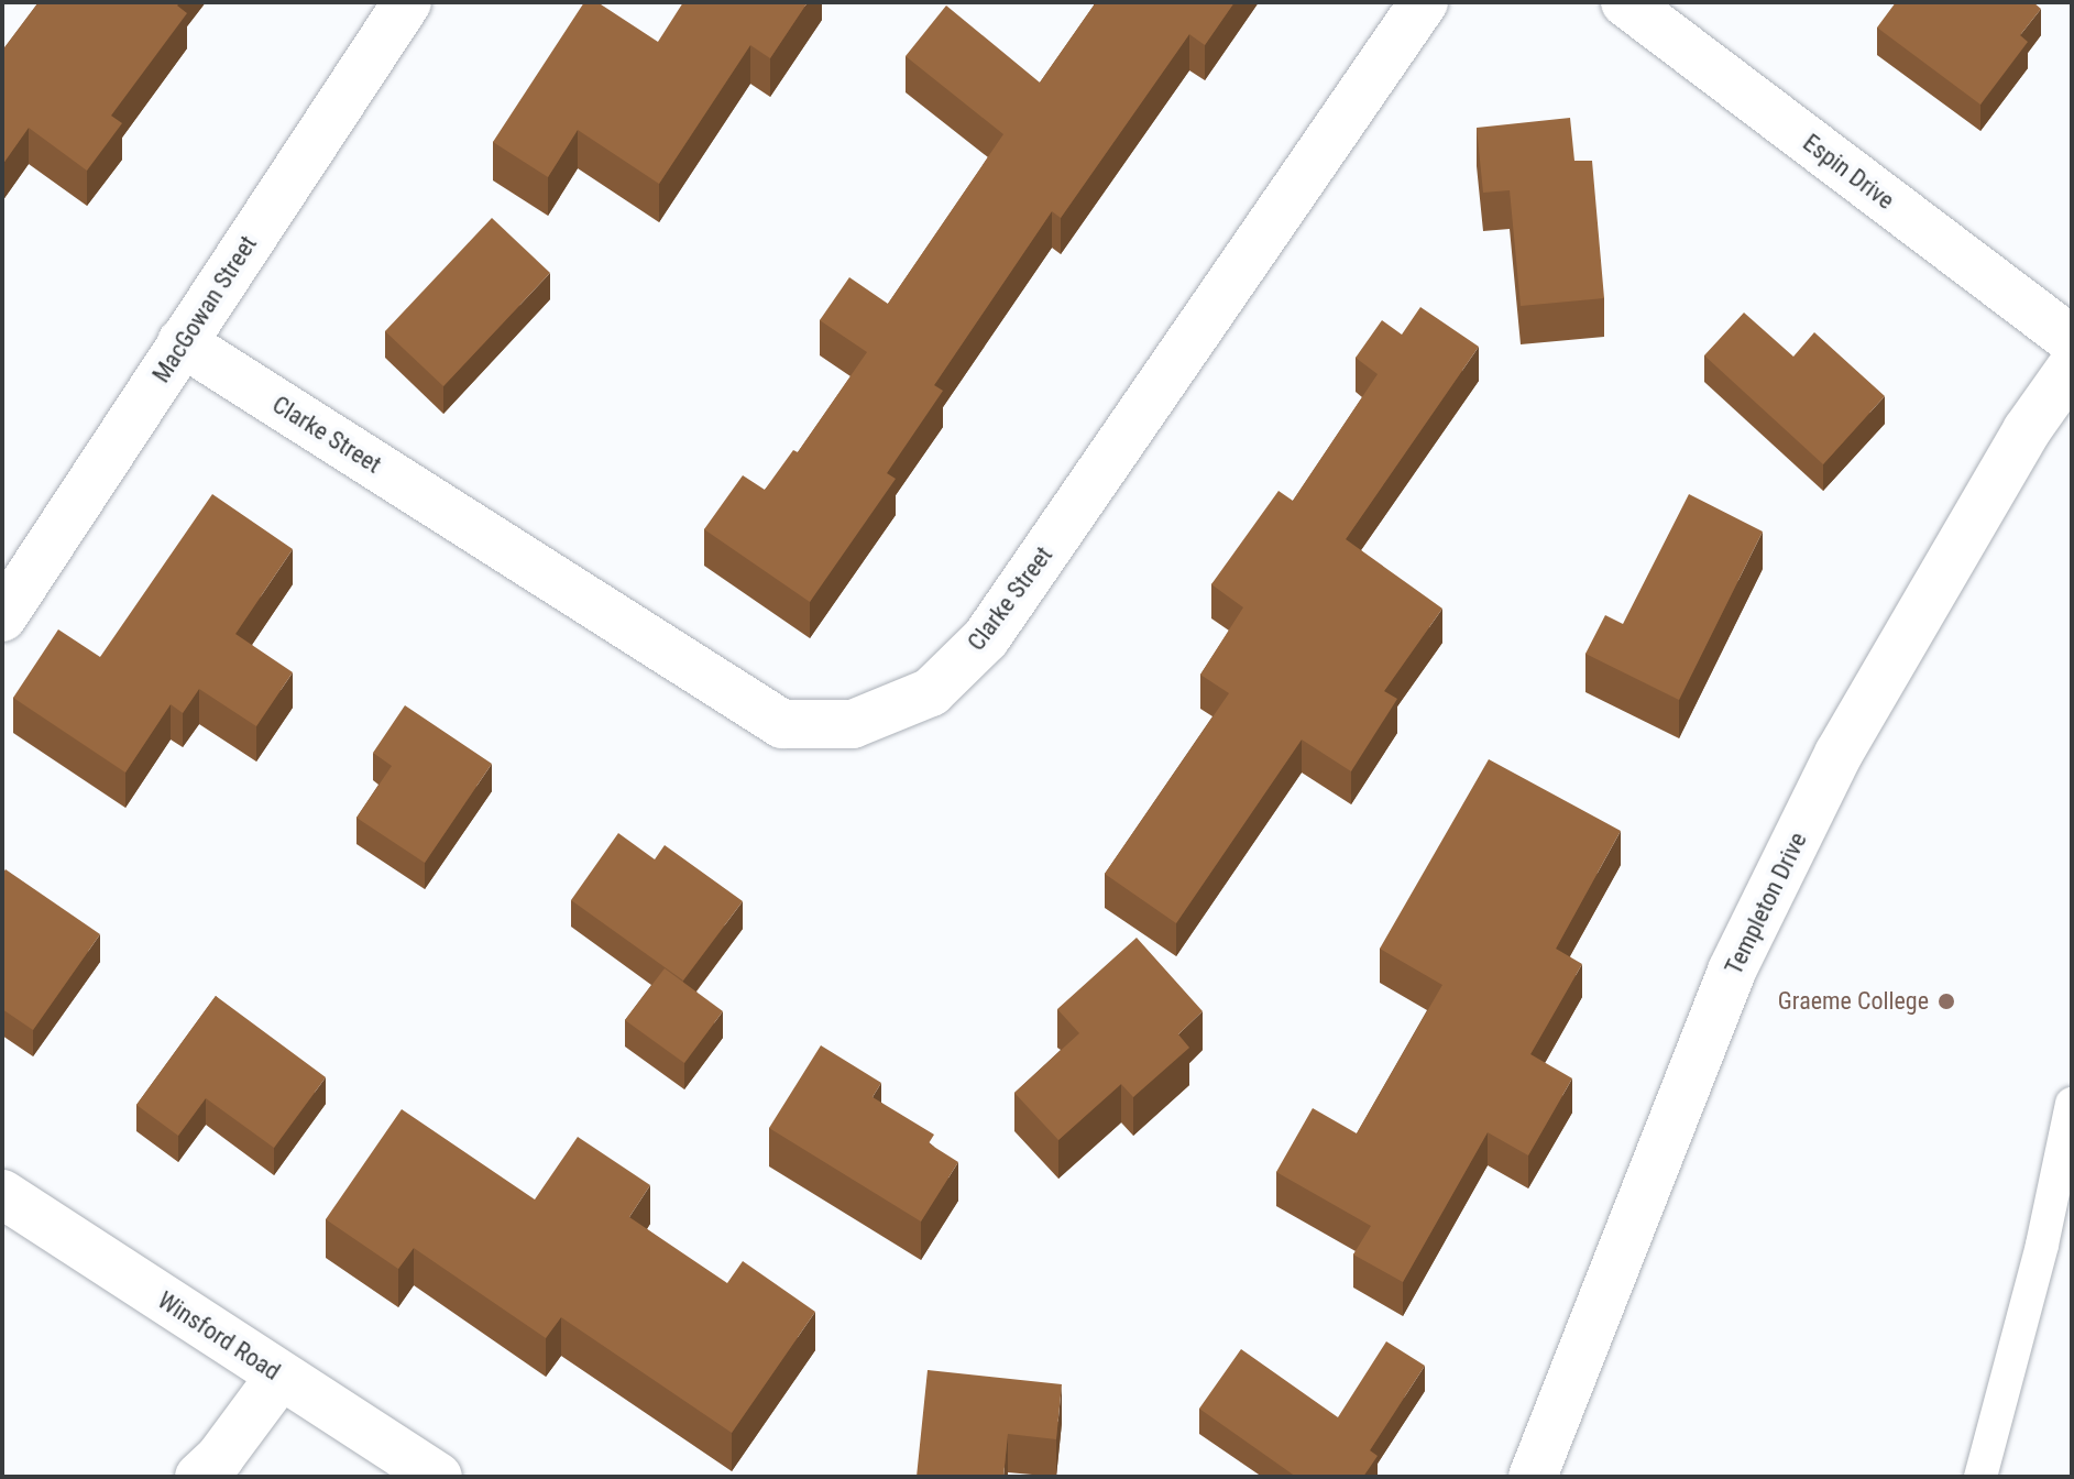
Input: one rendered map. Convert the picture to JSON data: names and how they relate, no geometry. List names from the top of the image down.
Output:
{
  "streets": {
    "street": [
      "Espin Drive",
      "MacGowan Street",
      "Clarke Street",
      "Templeton Drive",
      "Winsford Road"
    ]
  },
  "crossings": [
    ["MacGowan Street", "Clarke Street"]
  ],
  "places": ["Graeme College"]
}
